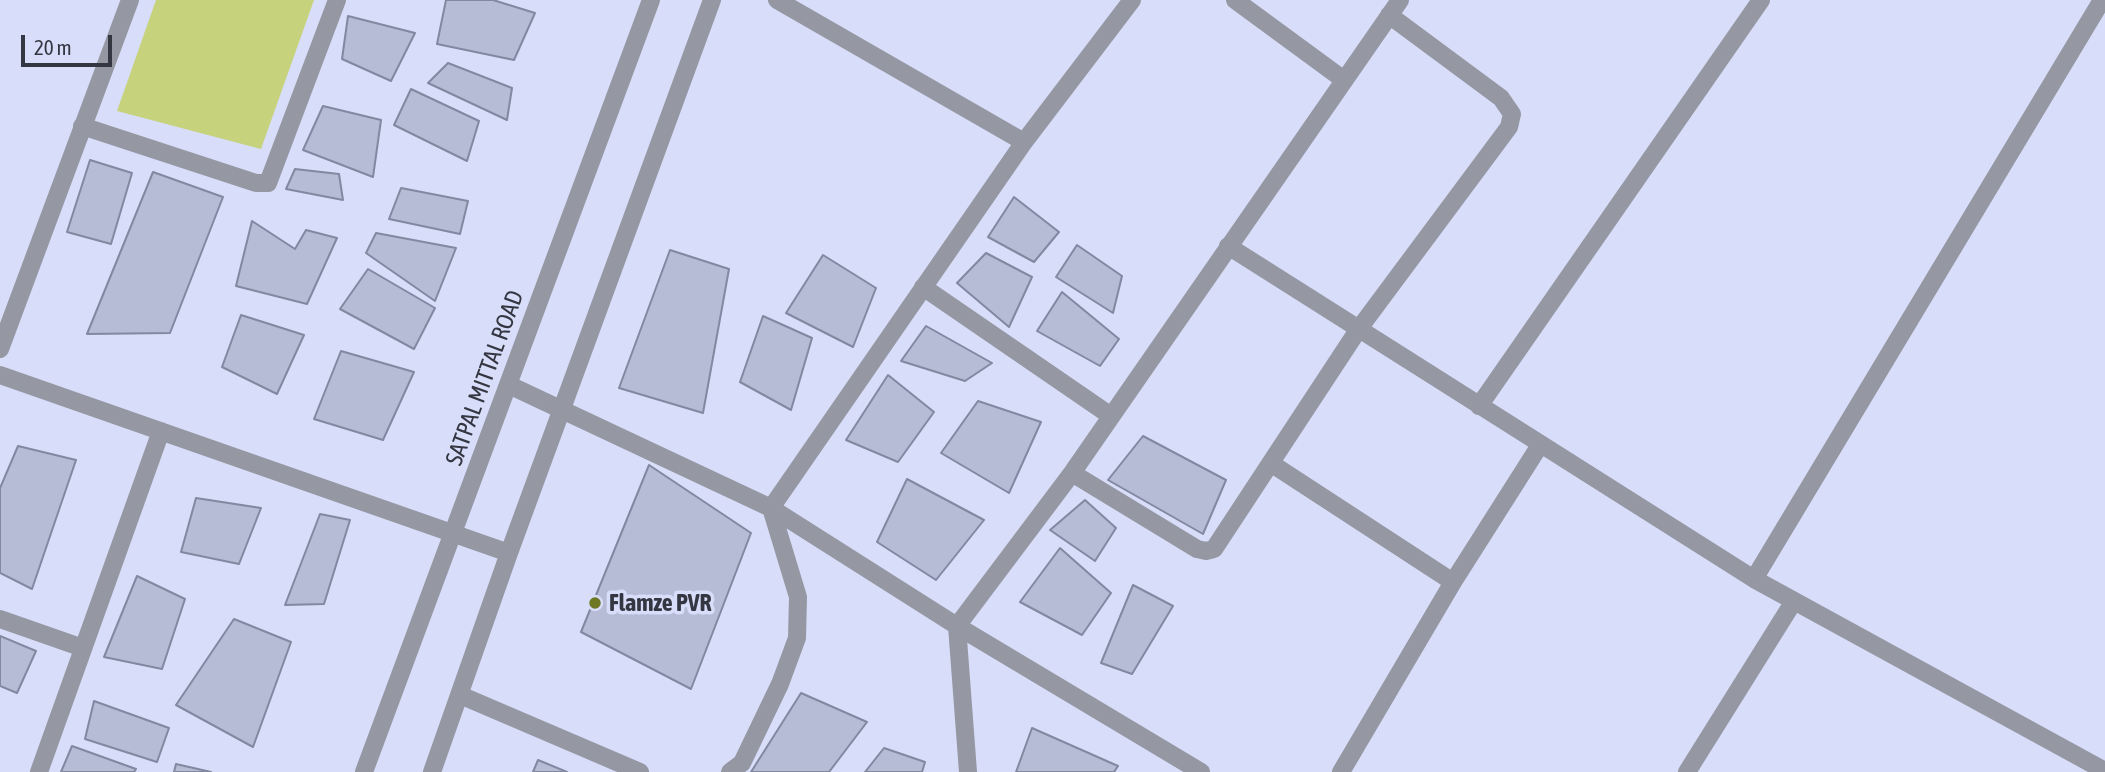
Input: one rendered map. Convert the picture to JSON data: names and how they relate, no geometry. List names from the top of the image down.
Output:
{
  "streets": {
    "street": ["SATPAL MITTAL ROAD"]
  },
  "places": ["Flamze PVR"],
  "scale_bar": "20 m"
}
